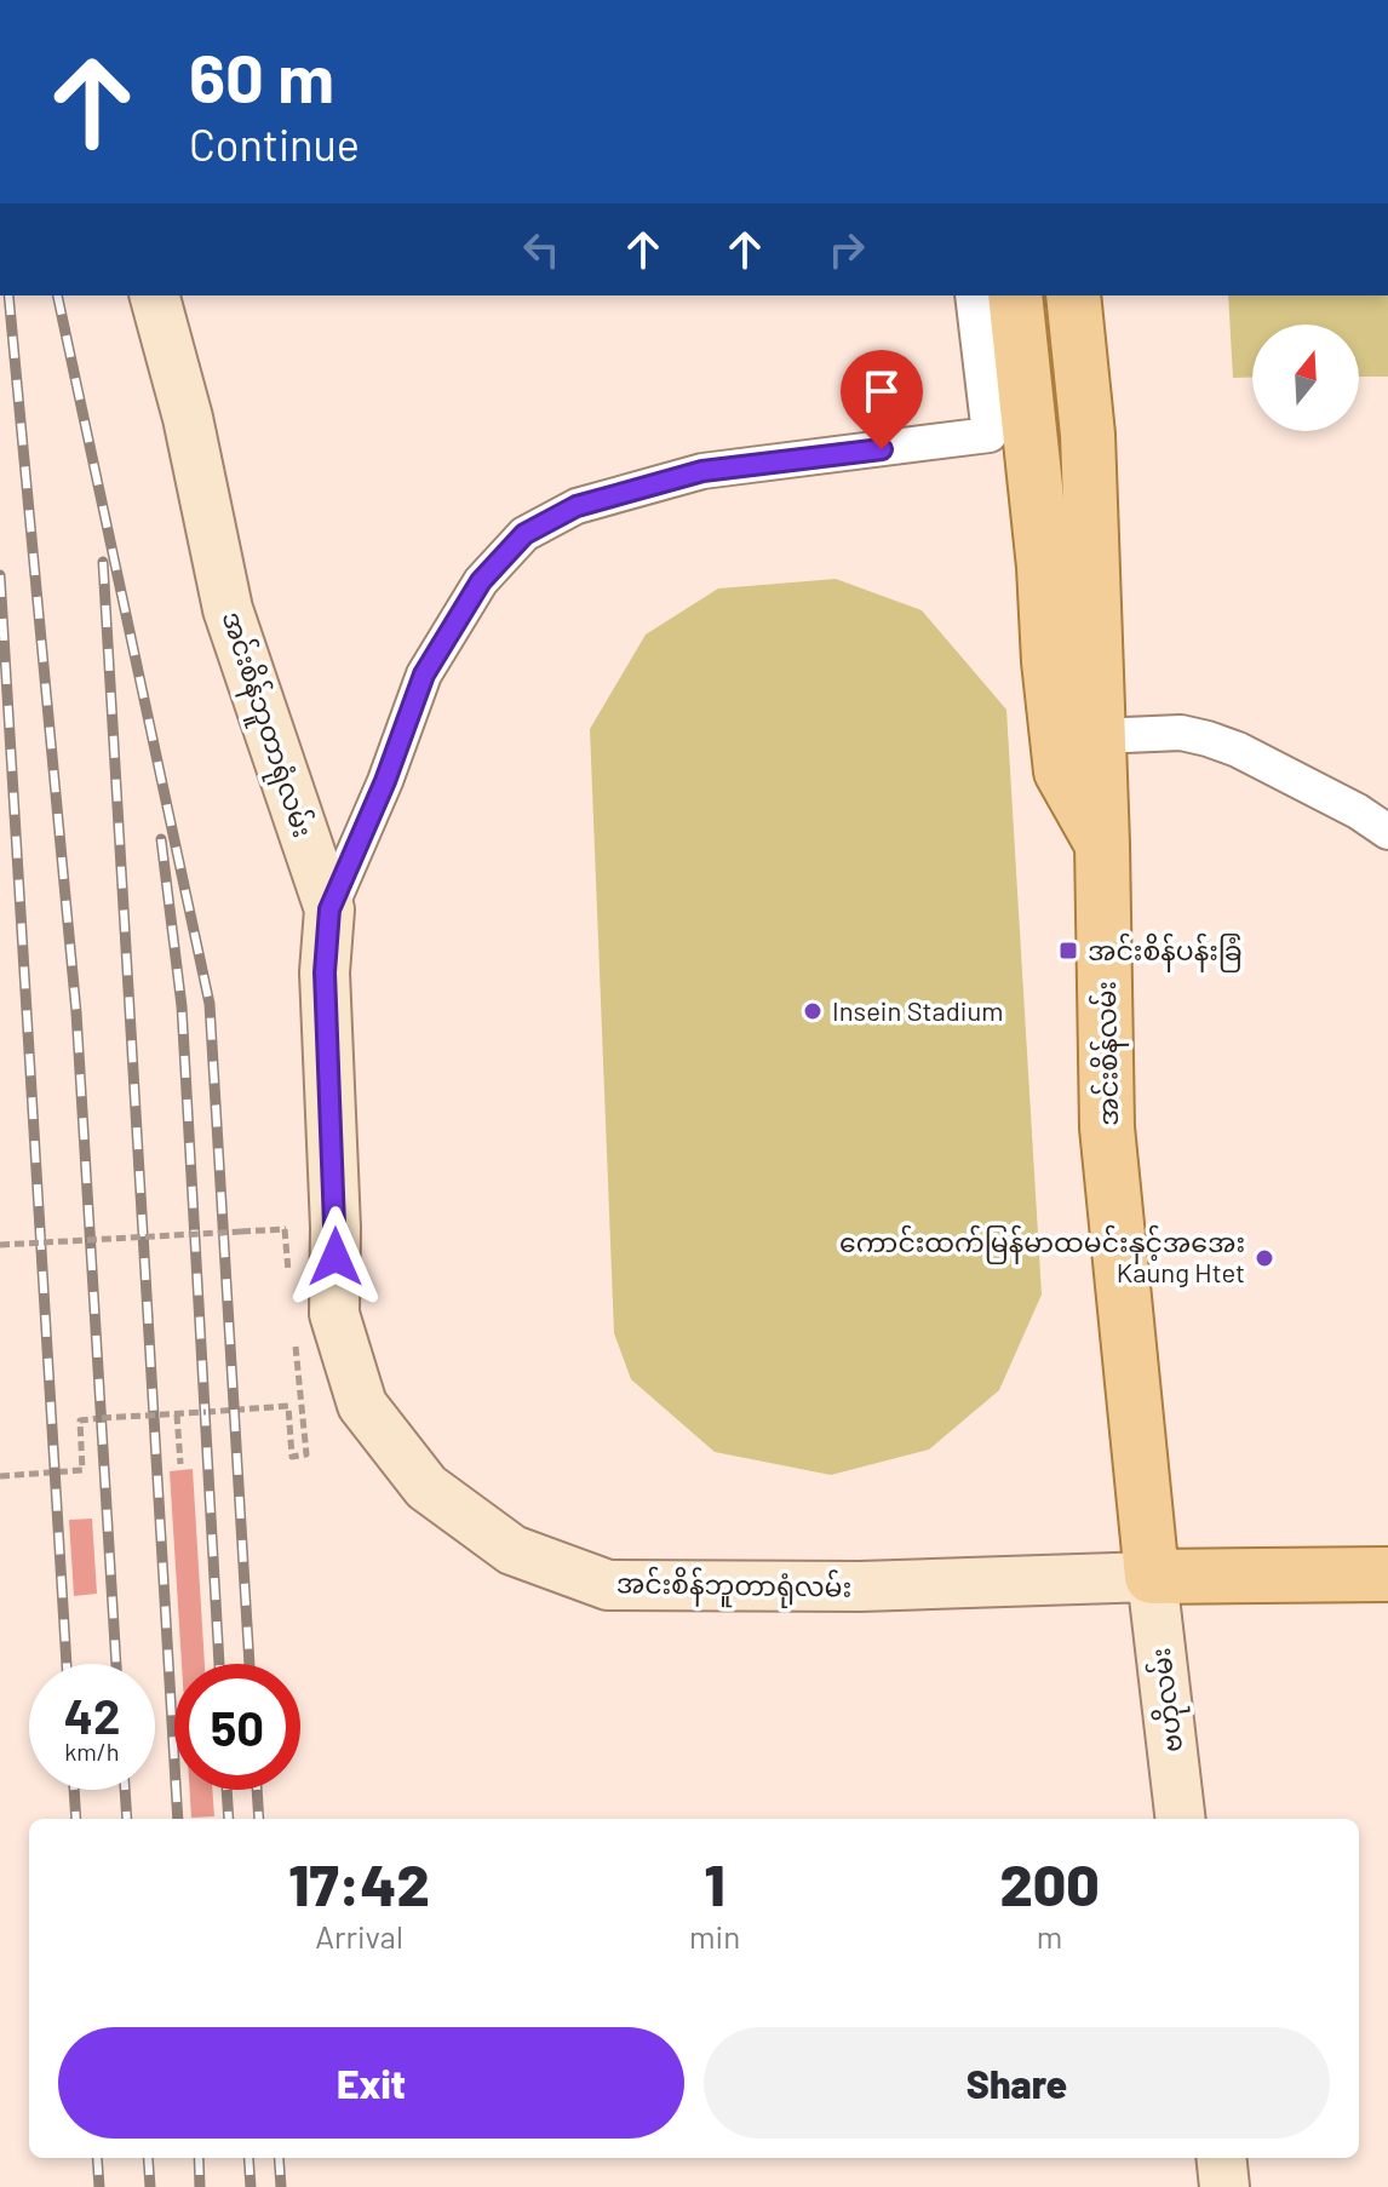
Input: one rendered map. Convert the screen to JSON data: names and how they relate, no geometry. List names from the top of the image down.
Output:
{
  "streets": {
    "main road": ["အင်းစိန်ဘူတာရုံလမ်း", "အင်းစိန်လမ်း", "ဗဟိုလမ်း"]
  },
  "crossings": [
    ["အင်းစိန်ဘူတာရုံလမ်း", "အင်းစိန်လမ်း"],
    ["အင်းစိန်ဘူတာရုံလမ်း", "ဗဟိုလမ်း"],
    ["အင်းစိန်လမ်း", "ဗဟိုလမ်း"]
  ],
  "places": {
    "transit": ["အင်းစိန်ပန်းခြံ"],
    "other": ["Insein Stadium", "ကောင်းထက်မြန်မာထမင်းနှင့်အအေး Kaung Htet"]
  },
  "north": "top",
  "page": {
    "turn": ["60 m", "Continue"],
    "speed": "42 km/h",
    "limit": "50",
    "eta": [
      "17:42",
      "Arrival",
      "1",
      "min",
      "200",
      "m"
    ],
    "buttons": ["Exit", "Share"]
  }
}
